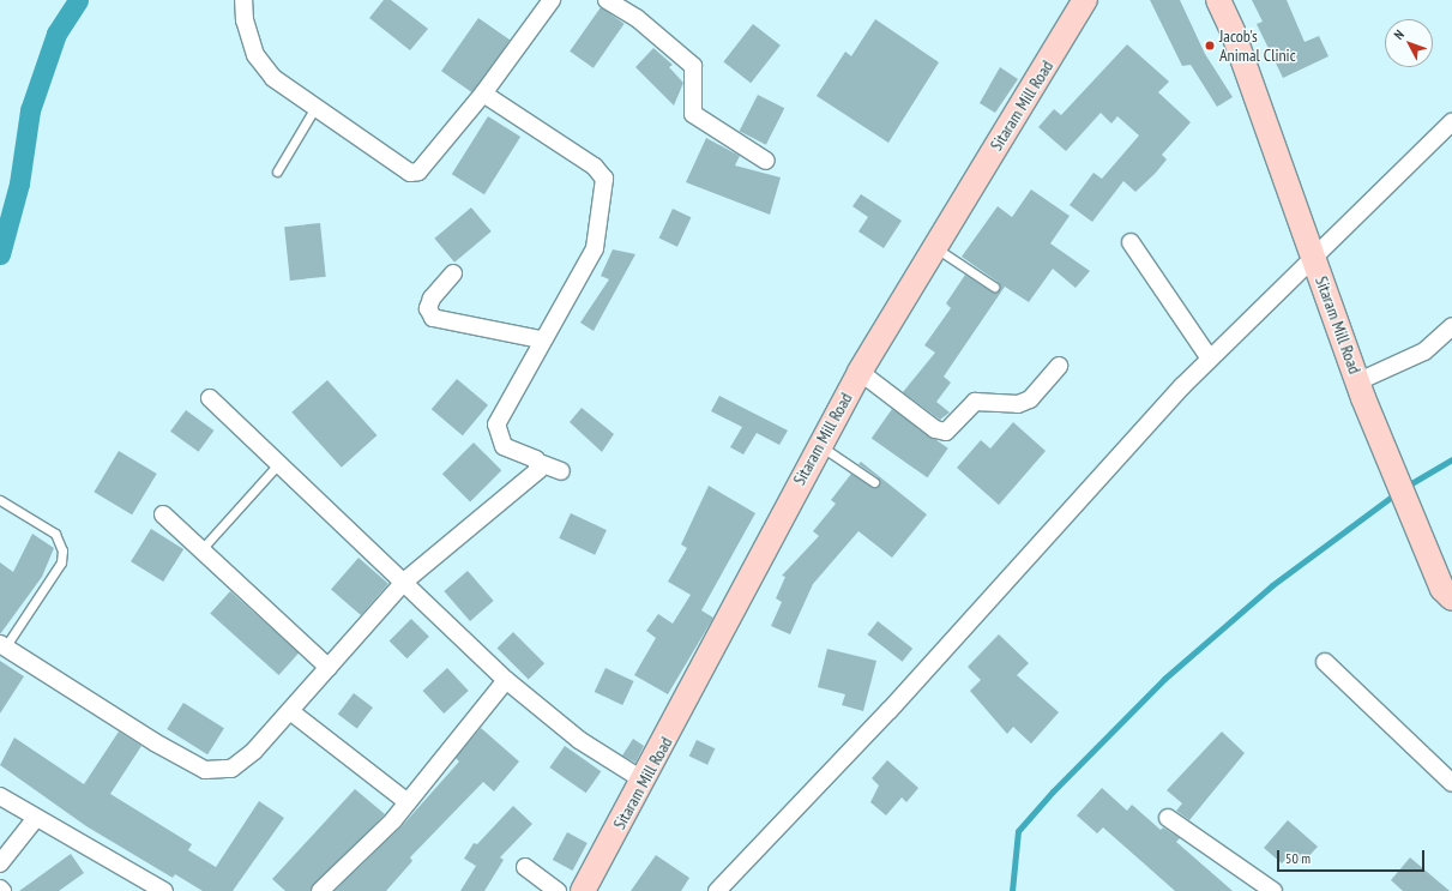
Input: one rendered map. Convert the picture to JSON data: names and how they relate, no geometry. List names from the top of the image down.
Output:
{
  "streets": {
    "main road": ["Sitaram Mill Road"]
  },
  "places": ["Jacob's Animal Clinic"],
  "scale_bar": "50 m",
  "north": "top left"
}
